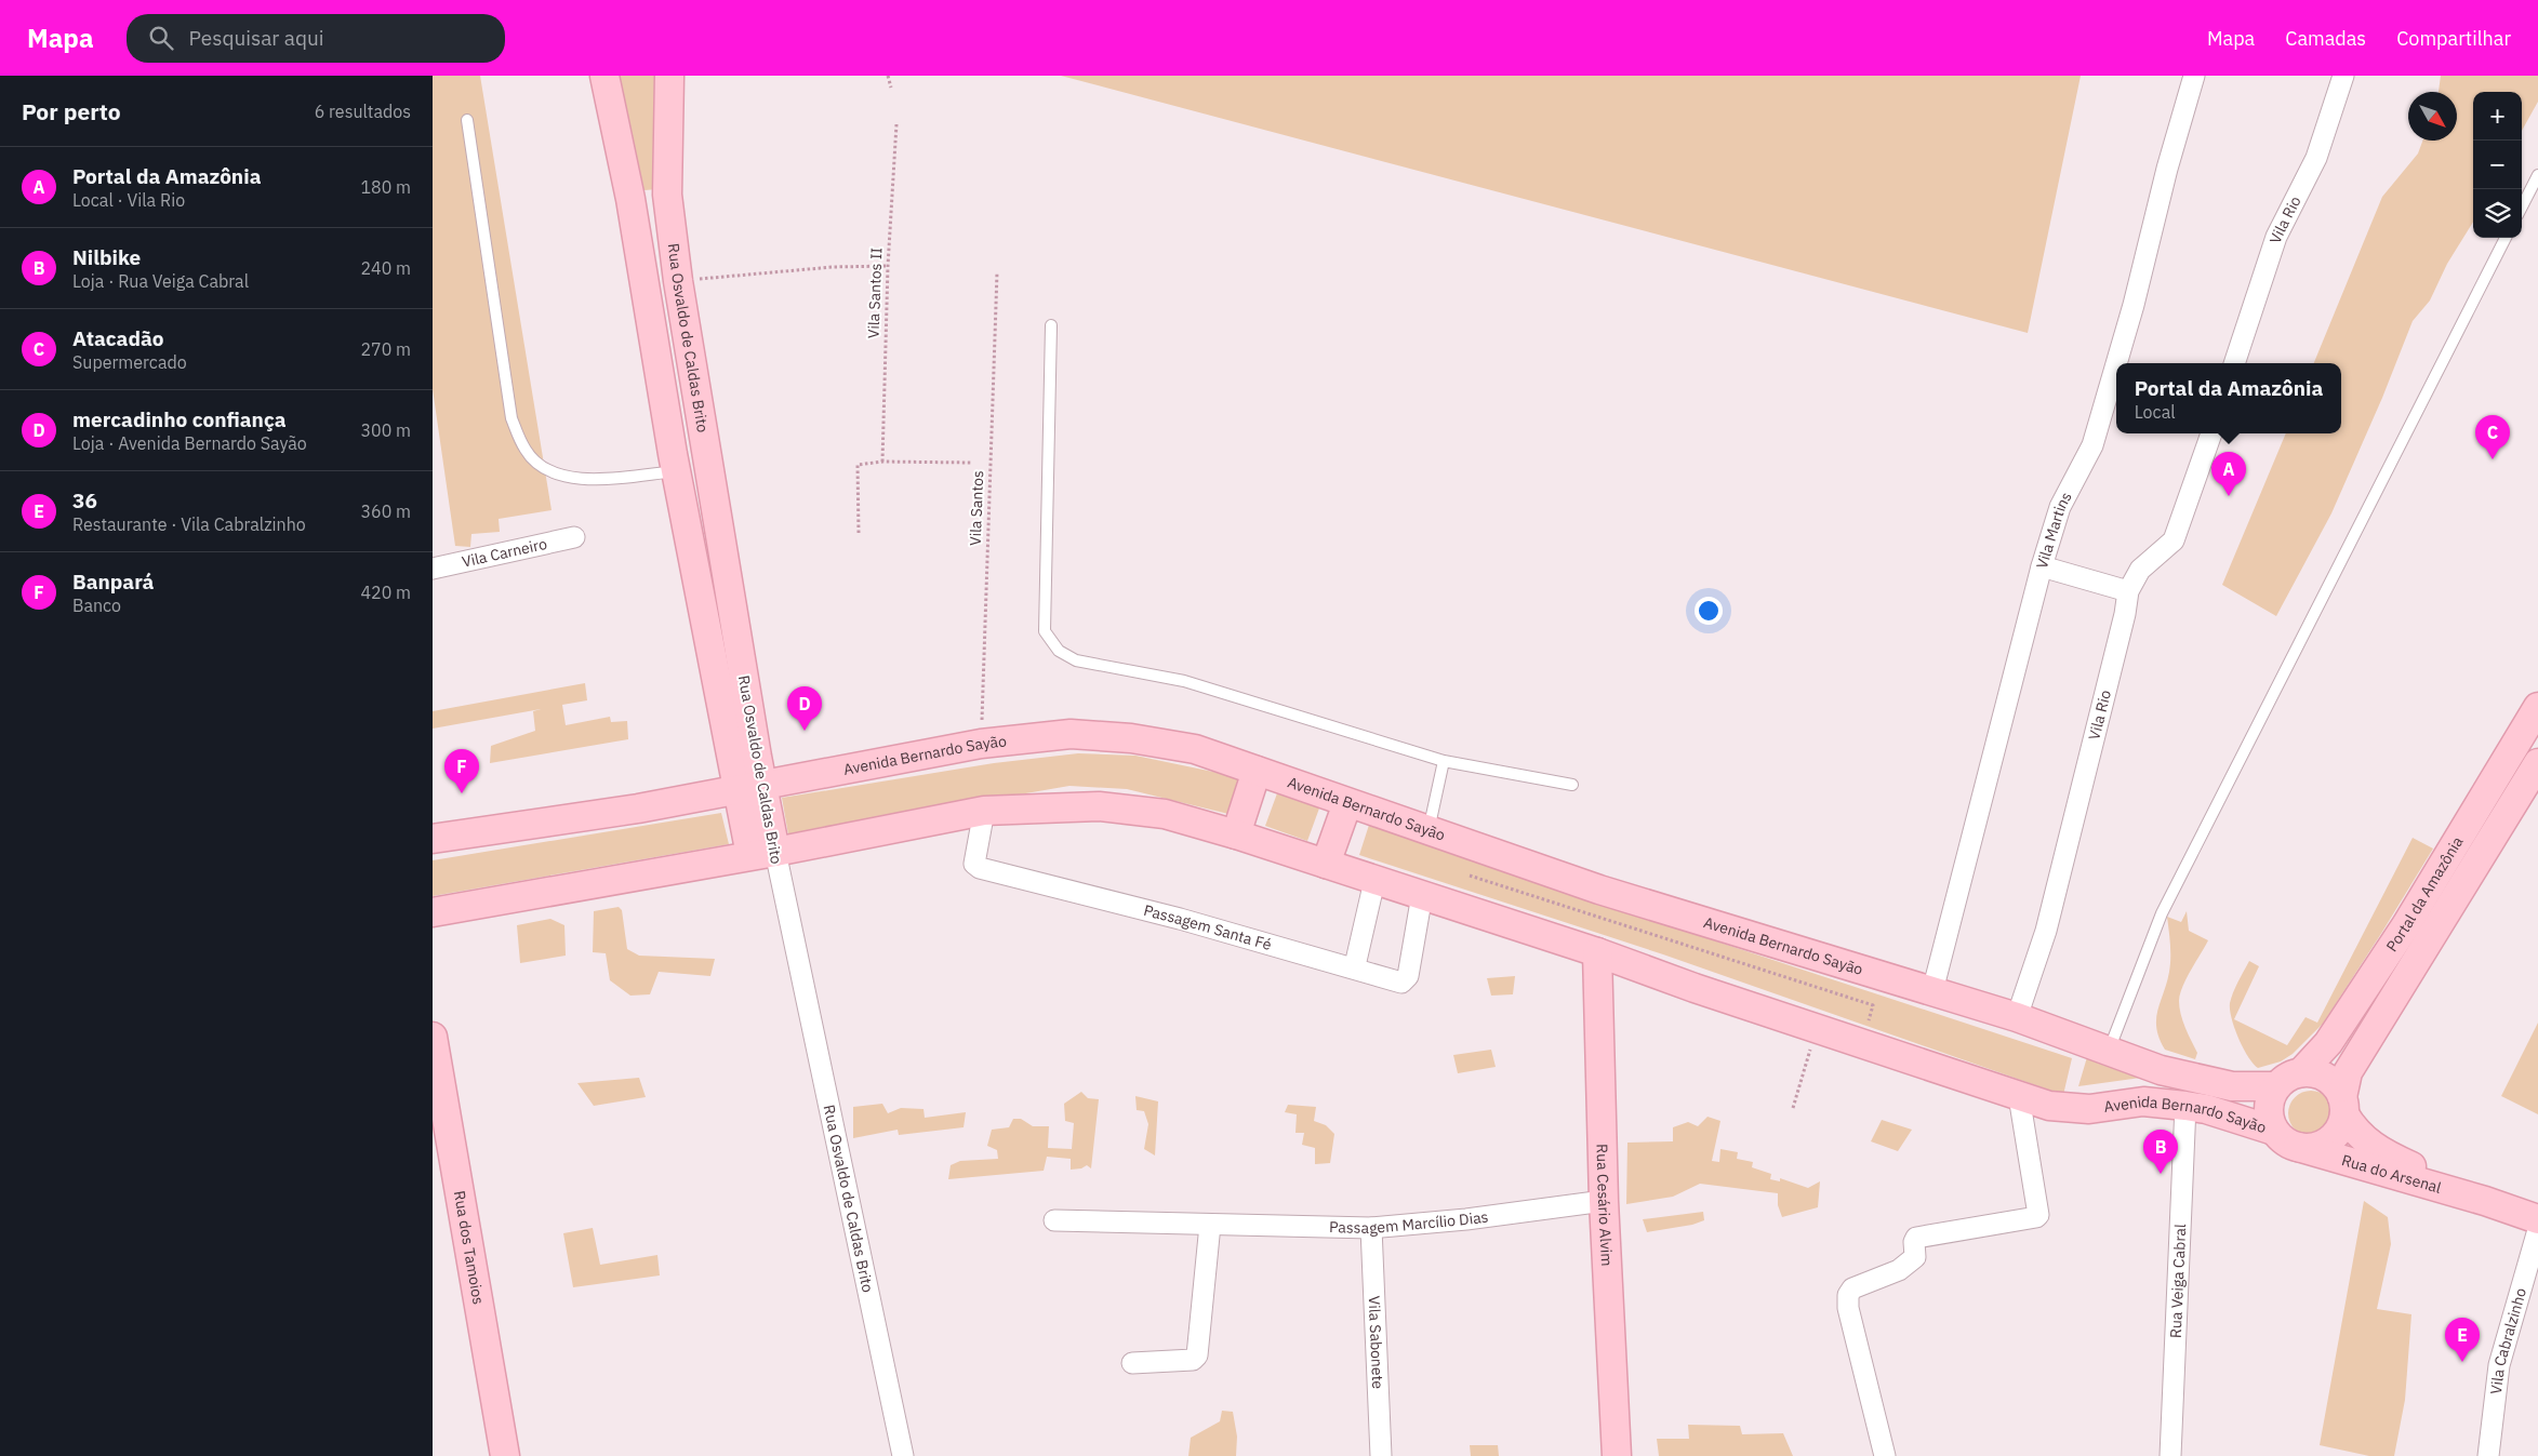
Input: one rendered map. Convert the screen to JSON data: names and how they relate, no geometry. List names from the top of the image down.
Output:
{
  "streets": {
    "street": [
      "Vila Rio",
      "Rua Osvaldo de Caldas Brito",
      "Vila Martins",
      "Vila Carneiro",
      "Avenida Bernardo Sayão",
      "Portal da Amazônia",
      "Passagem Santa Fé",
      "Rua do Arsenal",
      "Rua Cesário Alvim",
      "Passagem Marcílio Dias",
      "Rua dos Tamoios",
      "Rua Veiga Cabral",
      "Vila Cabralzinho",
      "Vila Sabonete"
    ],
    "path": ["Vila Santos II", "Vila Santos"]
  },
  "crossings": [
    ["Vila Rio", "Avenida Bernardo Sayão"],
    ["Rua Osvaldo de Caldas Brito", "Avenida Bernardo Sayão"],
    ["Vila Santos", "Avenida Bernardo Sayão"],
    ["Vila Martins", "Avenida Bernardo Sayão"],
    ["Avenida Bernardo Sayão", "Portal da Amazônia"],
    ["Avenida Bernardo Sayão", "Passagem Santa Fé"],
    ["Avenida Bernardo Sayão", "Rua do Arsenal"],
    ["Avenida Bernardo Sayão", "Rua Cesário Alvim"],
    ["Avenida Bernardo Sayão", "Rua Veiga Cabral"],
    ["Portal da Amazônia", "Rua do Arsenal"],
    ["Rua Cesário Alvim", "Passagem Marcílio Dias"],
    ["Passagem Marcílio Dias", "Vila Sabonete"]
  ],
  "north": "bottom right",
  "page": {
    "header": "Mapa",
    "search": "Pesquisar aqui",
    "nav": ["Mapa", "Camadas", "Compartilhar"],
    "heading": ["Por perto", "6 resultados"],
    "map_buttons": ["+", "−"],
    "list": [
      {
        "mark": "A",
        "name": "Portal da Amazônia",
        "note": "Local · Vila Rio",
        "value": "180 m"
      },
      {
        "mark": "B",
        "name": "Nilbike",
        "note": "Loja · Rua Veiga Cabral",
        "value": "240 m"
      },
      {
        "mark": "C",
        "name": "Atacadão",
        "note": "Supermercado",
        "value": "270 m"
      },
      {
        "mark": "D",
        "name": "mercadinho confiança",
        "note": "Loja · Avenida Bernardo Sayão",
        "value": "300 m"
      },
      {
        "mark": "E",
        "name": "36",
        "note": "Restaurante · Vila Cabralzinho",
        "value": "360 m"
      },
      {
        "mark": "F",
        "name": "Banpará",
        "note": "Banco",
        "value": "420 m"
      }
    ],
    "popup": ["Portal da Amazônia", "Local"],
    "pins": [
      "C",
      "A",
      "D",
      "F",
      "B",
      "E"
    ]
  }
}
